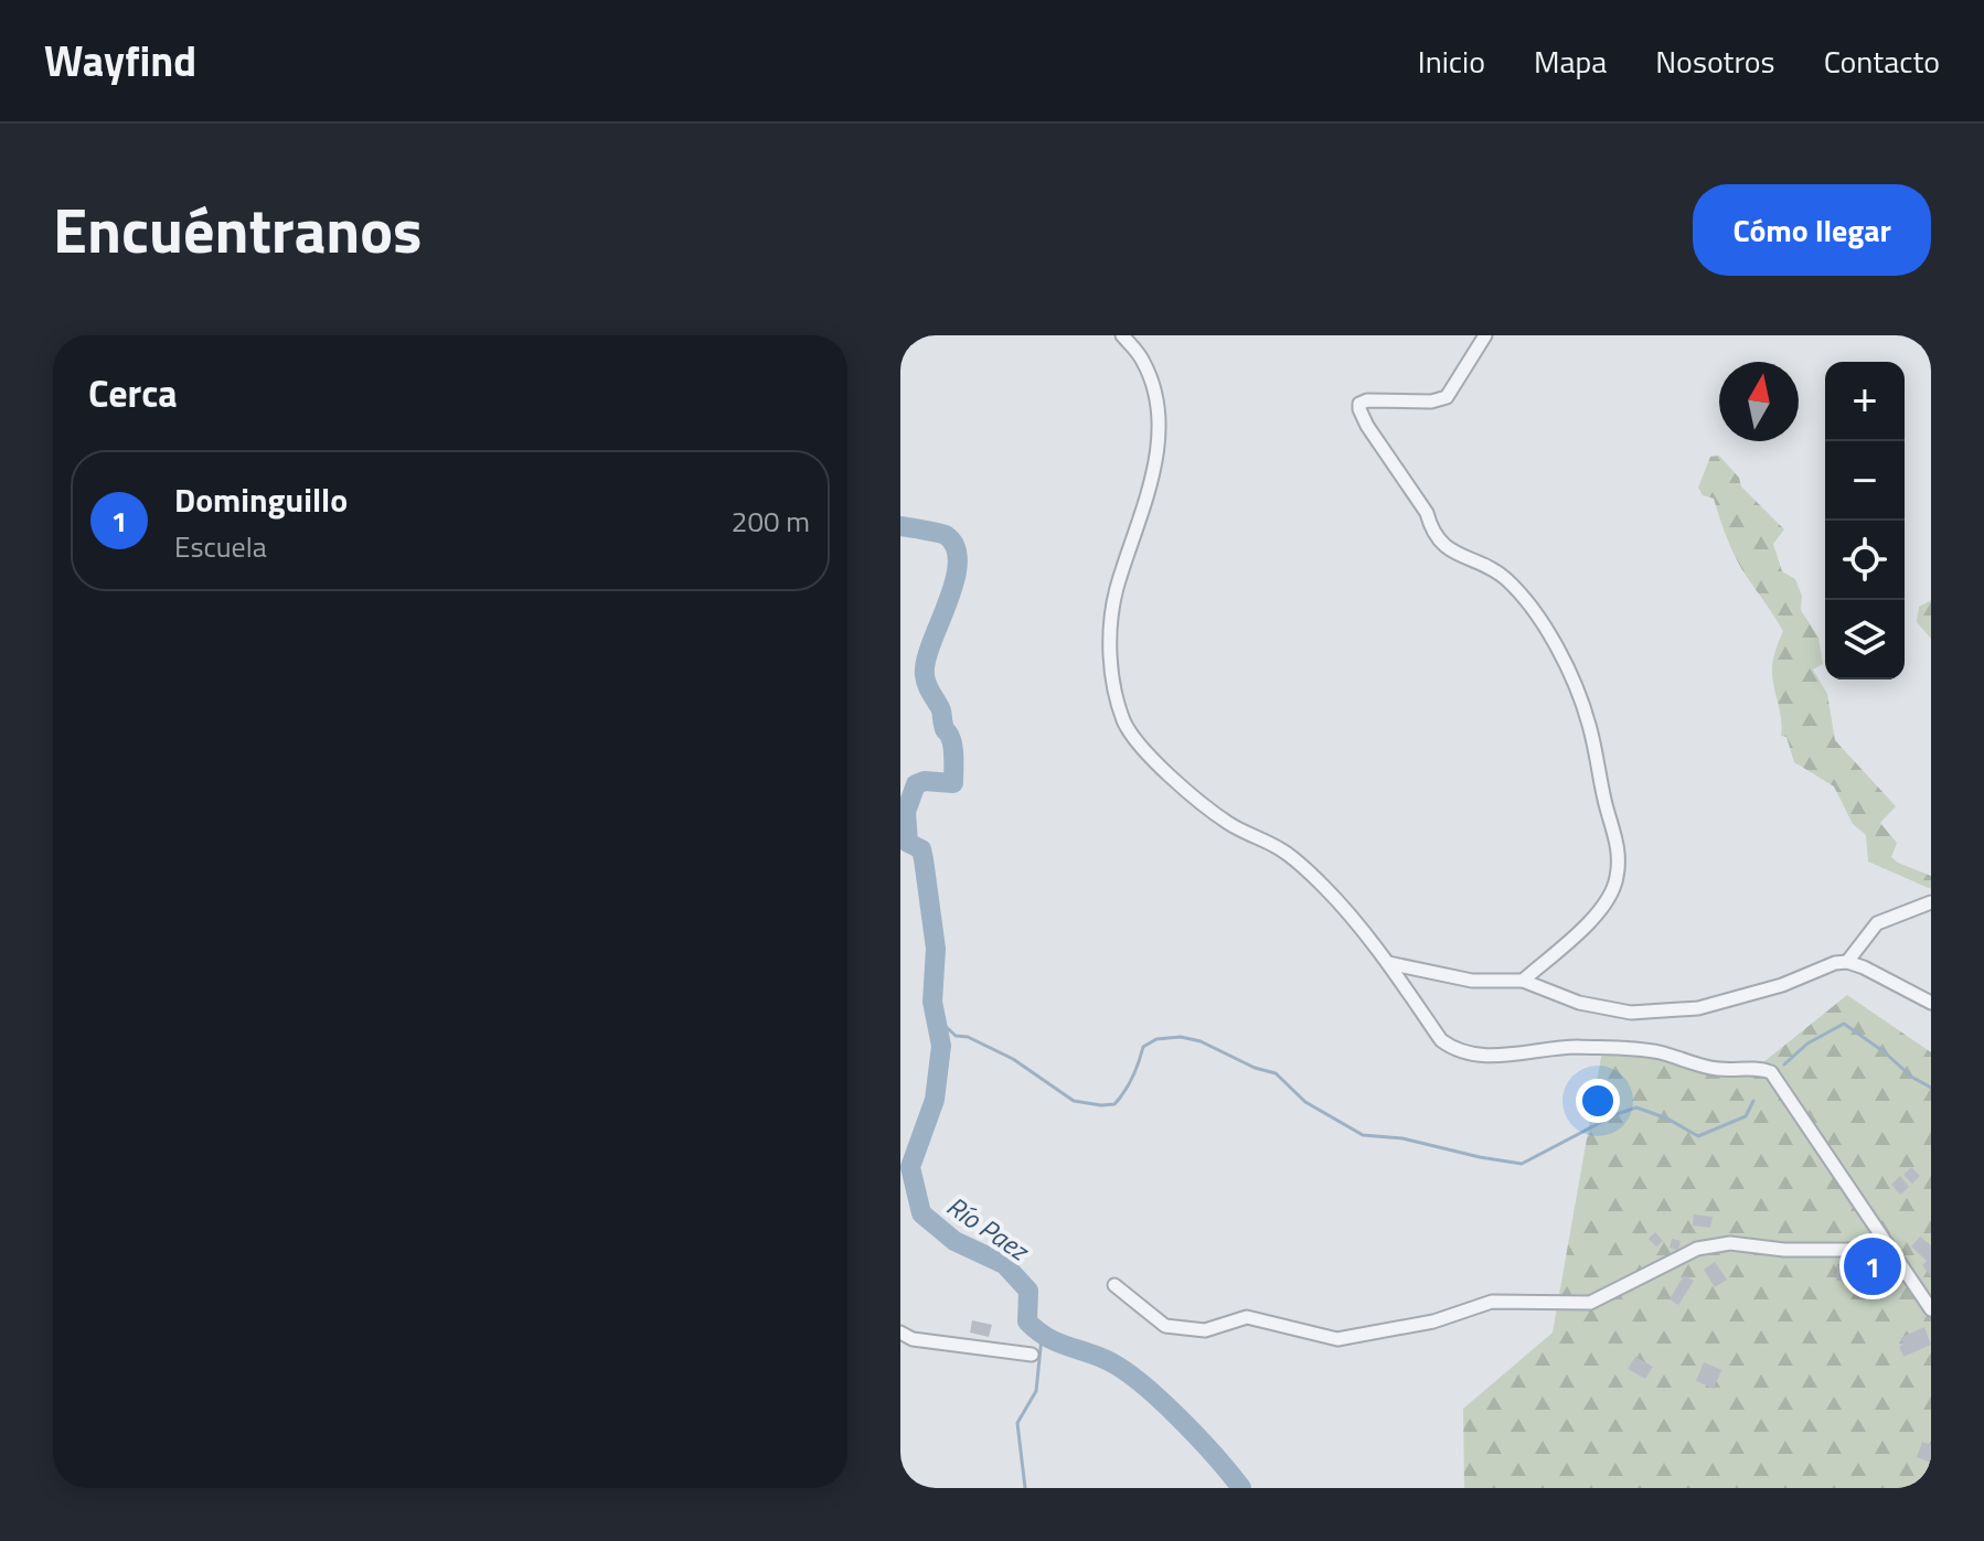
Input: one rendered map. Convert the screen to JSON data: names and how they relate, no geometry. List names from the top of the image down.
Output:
{
  "water": ["Río Paez"],
  "north": "top",
  "page": {
    "header": "Wayfind",
    "nav": [
      "Inicio",
      "Mapa",
      "Nosotros",
      "Contacto"
    ],
    "title": "Encuéntranos",
    "buttons": "Cómo llegar",
    "heading": "Cerca",
    "map_buttons": ["+", "−"],
    "list": [
      {
        "mark": "1",
        "name": "Dominguillo",
        "note": "Escuela",
        "value": "200 m"
      }
    ],
    "pins": "1"
  }
}
